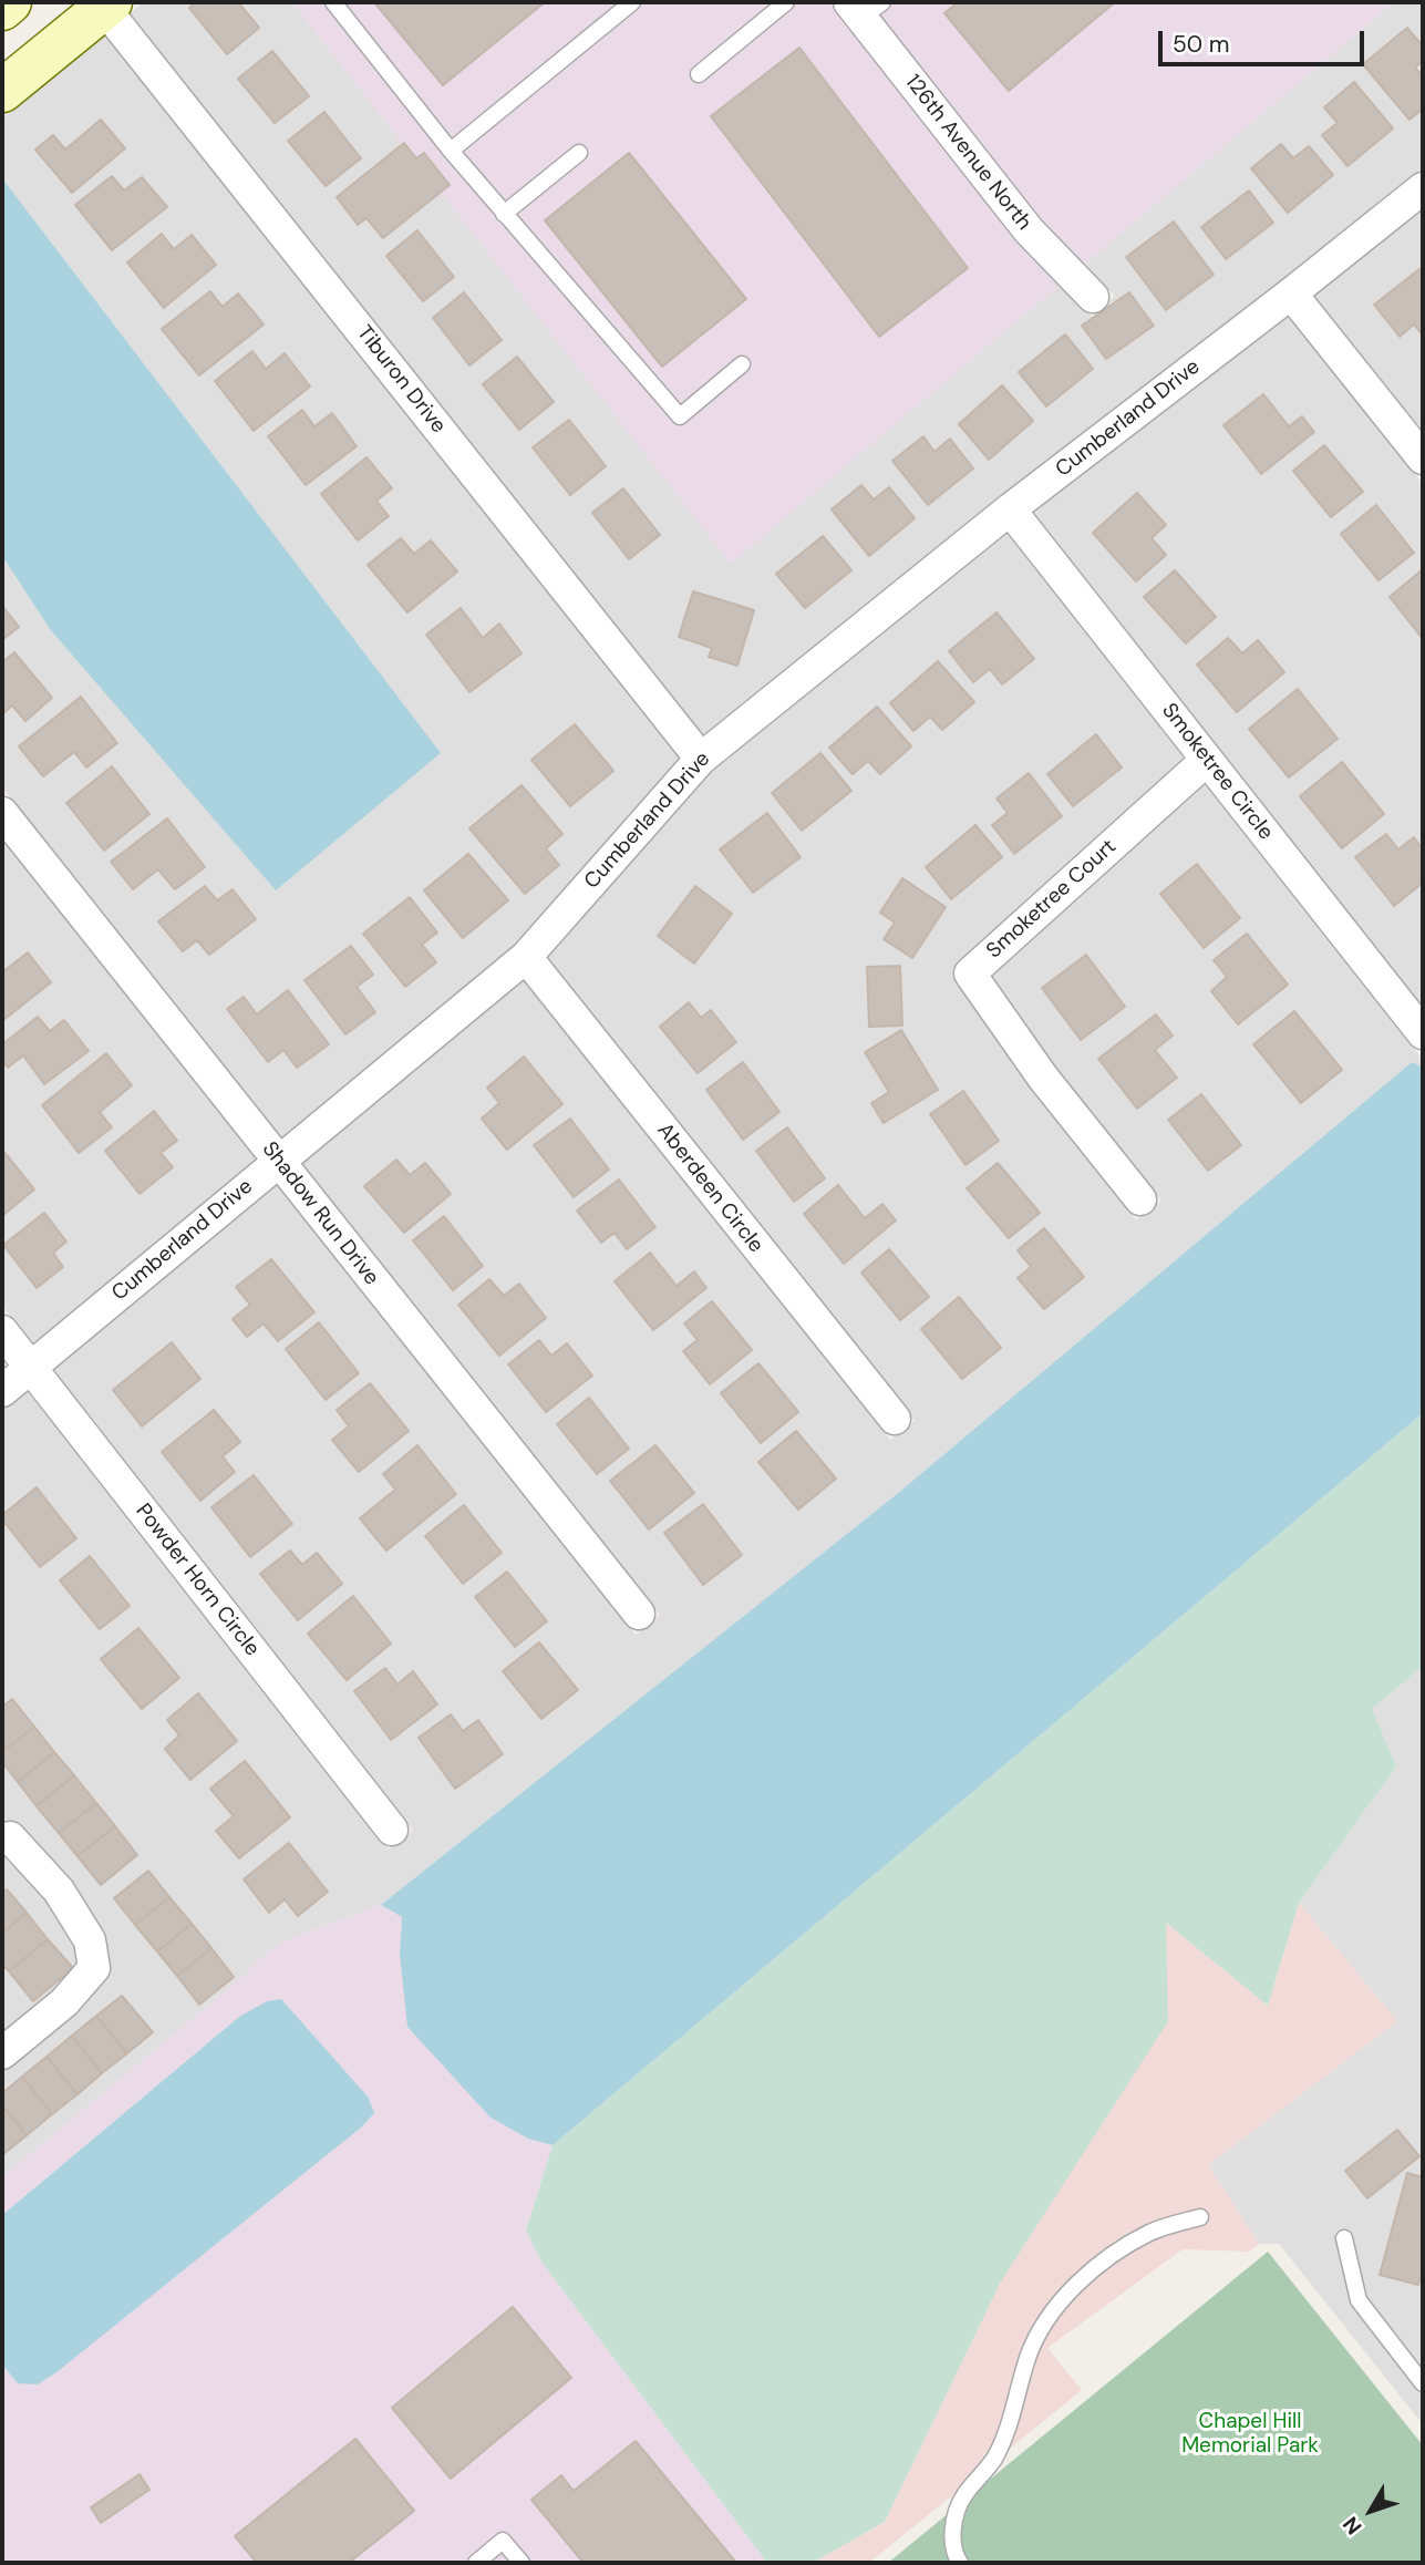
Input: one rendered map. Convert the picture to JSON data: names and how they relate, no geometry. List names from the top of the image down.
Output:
{
  "streets": {
    "street": [
      "126th Avenue North",
      "Tiburon Drive",
      "Cumberland Drive",
      "Smoketree Circle",
      "Smoketree Court",
      "Aberdeen Circle",
      "Shadow Run Drive",
      "Powder Horn Circle"
    ]
  },
  "crossings": [
    ["Tiburon Drive", "Cumberland Drive"],
    ["Cumberland Drive", "Smoketree Circle"],
    ["Cumberland Drive", "Aberdeen Circle"],
    ["Cumberland Drive", "Shadow Run Drive"],
    ["Cumberland Drive", "Powder Horn Circle"],
    ["Smoketree Circle", "Smoketree Court"]
  ],
  "parks": ["Chapel Hill Memorial Park"],
  "scale_bar": "50 m",
  "north": "bottom left"
}
